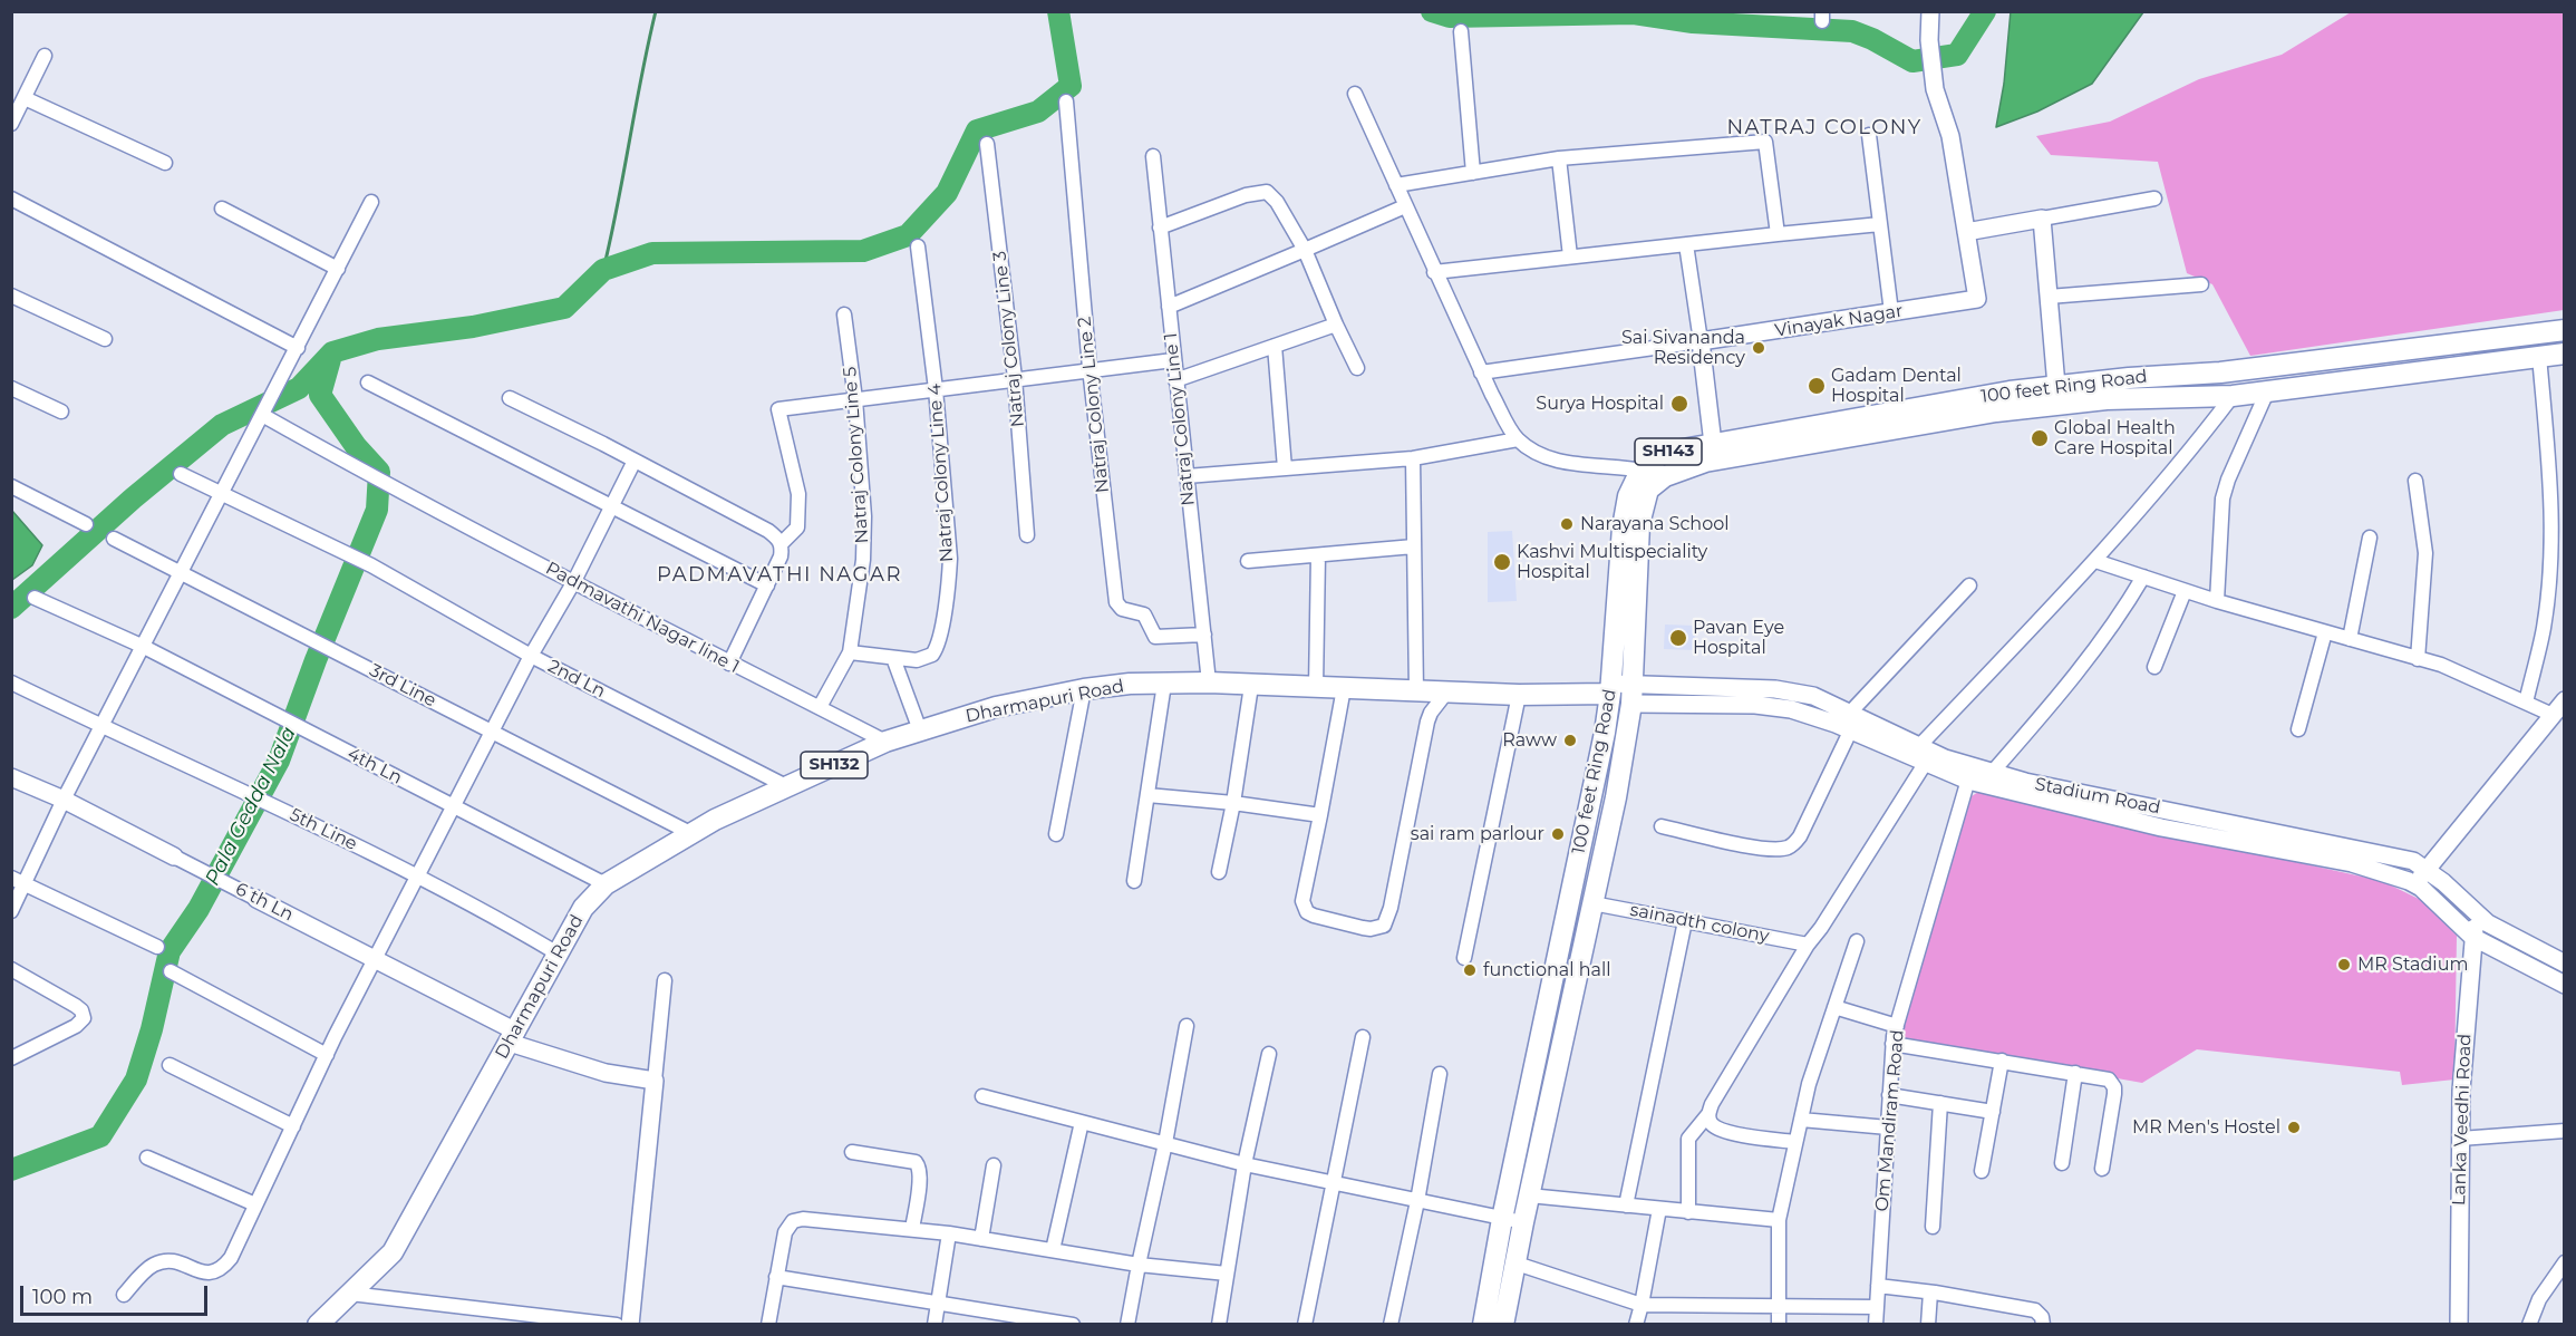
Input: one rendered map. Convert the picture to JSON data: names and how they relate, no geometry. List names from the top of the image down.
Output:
{
  "streets": {
    "main road": [
      "100 feet Ring Road",
      "SH143",
      "Dharmapuri Road",
      "SH132"
    ],
    "street": [
      "Vinayak Nagar",
      "Natraj Colony Line 3",
      "Natraj Colony Line 2",
      "Natraj Colony Line 1",
      "Natraj Colony Line 5",
      "Natraj Colony Line 4",
      "Padmavathi Nagar line 1",
      "2nd Ln",
      "3rd Line",
      "4th Ln",
      "Stadium Road",
      "5th Line",
      "6 th Ln",
      "sainadth colony",
      "Lanka Veedhi Road",
      "Om Mandiram Road"
    ]
  },
  "crossings": [
    ["100 feet Ring Road", "Dharmapuri Road"],
    ["100 feet Ring Road", "Stadium Road"],
    ["100 feet Ring Road", "sainadth colony"],
    ["Natraj Colony Line 2", "Natraj Colony Line 1"],
    ["Natraj Colony Line 1", "Dharmapuri Road"],
    ["Natraj Colony Line 5", "Natraj Colony Line 4"],
    ["Natraj Colony Line 5", "Padmavathi Nagar line 1"],
    ["Padmavathi Nagar line 1", "Dharmapuri Road"],
    ["2nd Ln", "Dharmapuri Road"],
    ["3rd Line", "Dharmapuri Road"],
    ["Dharmapuri Road", "4th Ln"],
    ["Dharmapuri Road", "Stadium Road"],
    ["Dharmapuri Road", "5th Line"],
    ["Dharmapuri Road", "6 th Ln"],
    ["Stadium Road", "Lanka Veedhi Road"],
    ["Stadium Road", "Om Mandiram Road"]
  ],
  "districts": ["NATRAJ COLONY", "PADMAVATHI NAGAR"],
  "water": ["Pala Gedda Nala"],
  "places": [
    "Sai Sivananda Residency",
    "Gadam Dental Hospital",
    "Surya Hospital",
    "Global Health Care Hospital",
    "Narayana School",
    "Kashvi Multispeciality Hospital",
    "Pavan Eye Hospital",
    "Raww",
    "sai ram parlour",
    "MR Stadium",
    "functional hall",
    "MR Men's Hostel"
  ],
  "scale_bar": "100 m"
}
